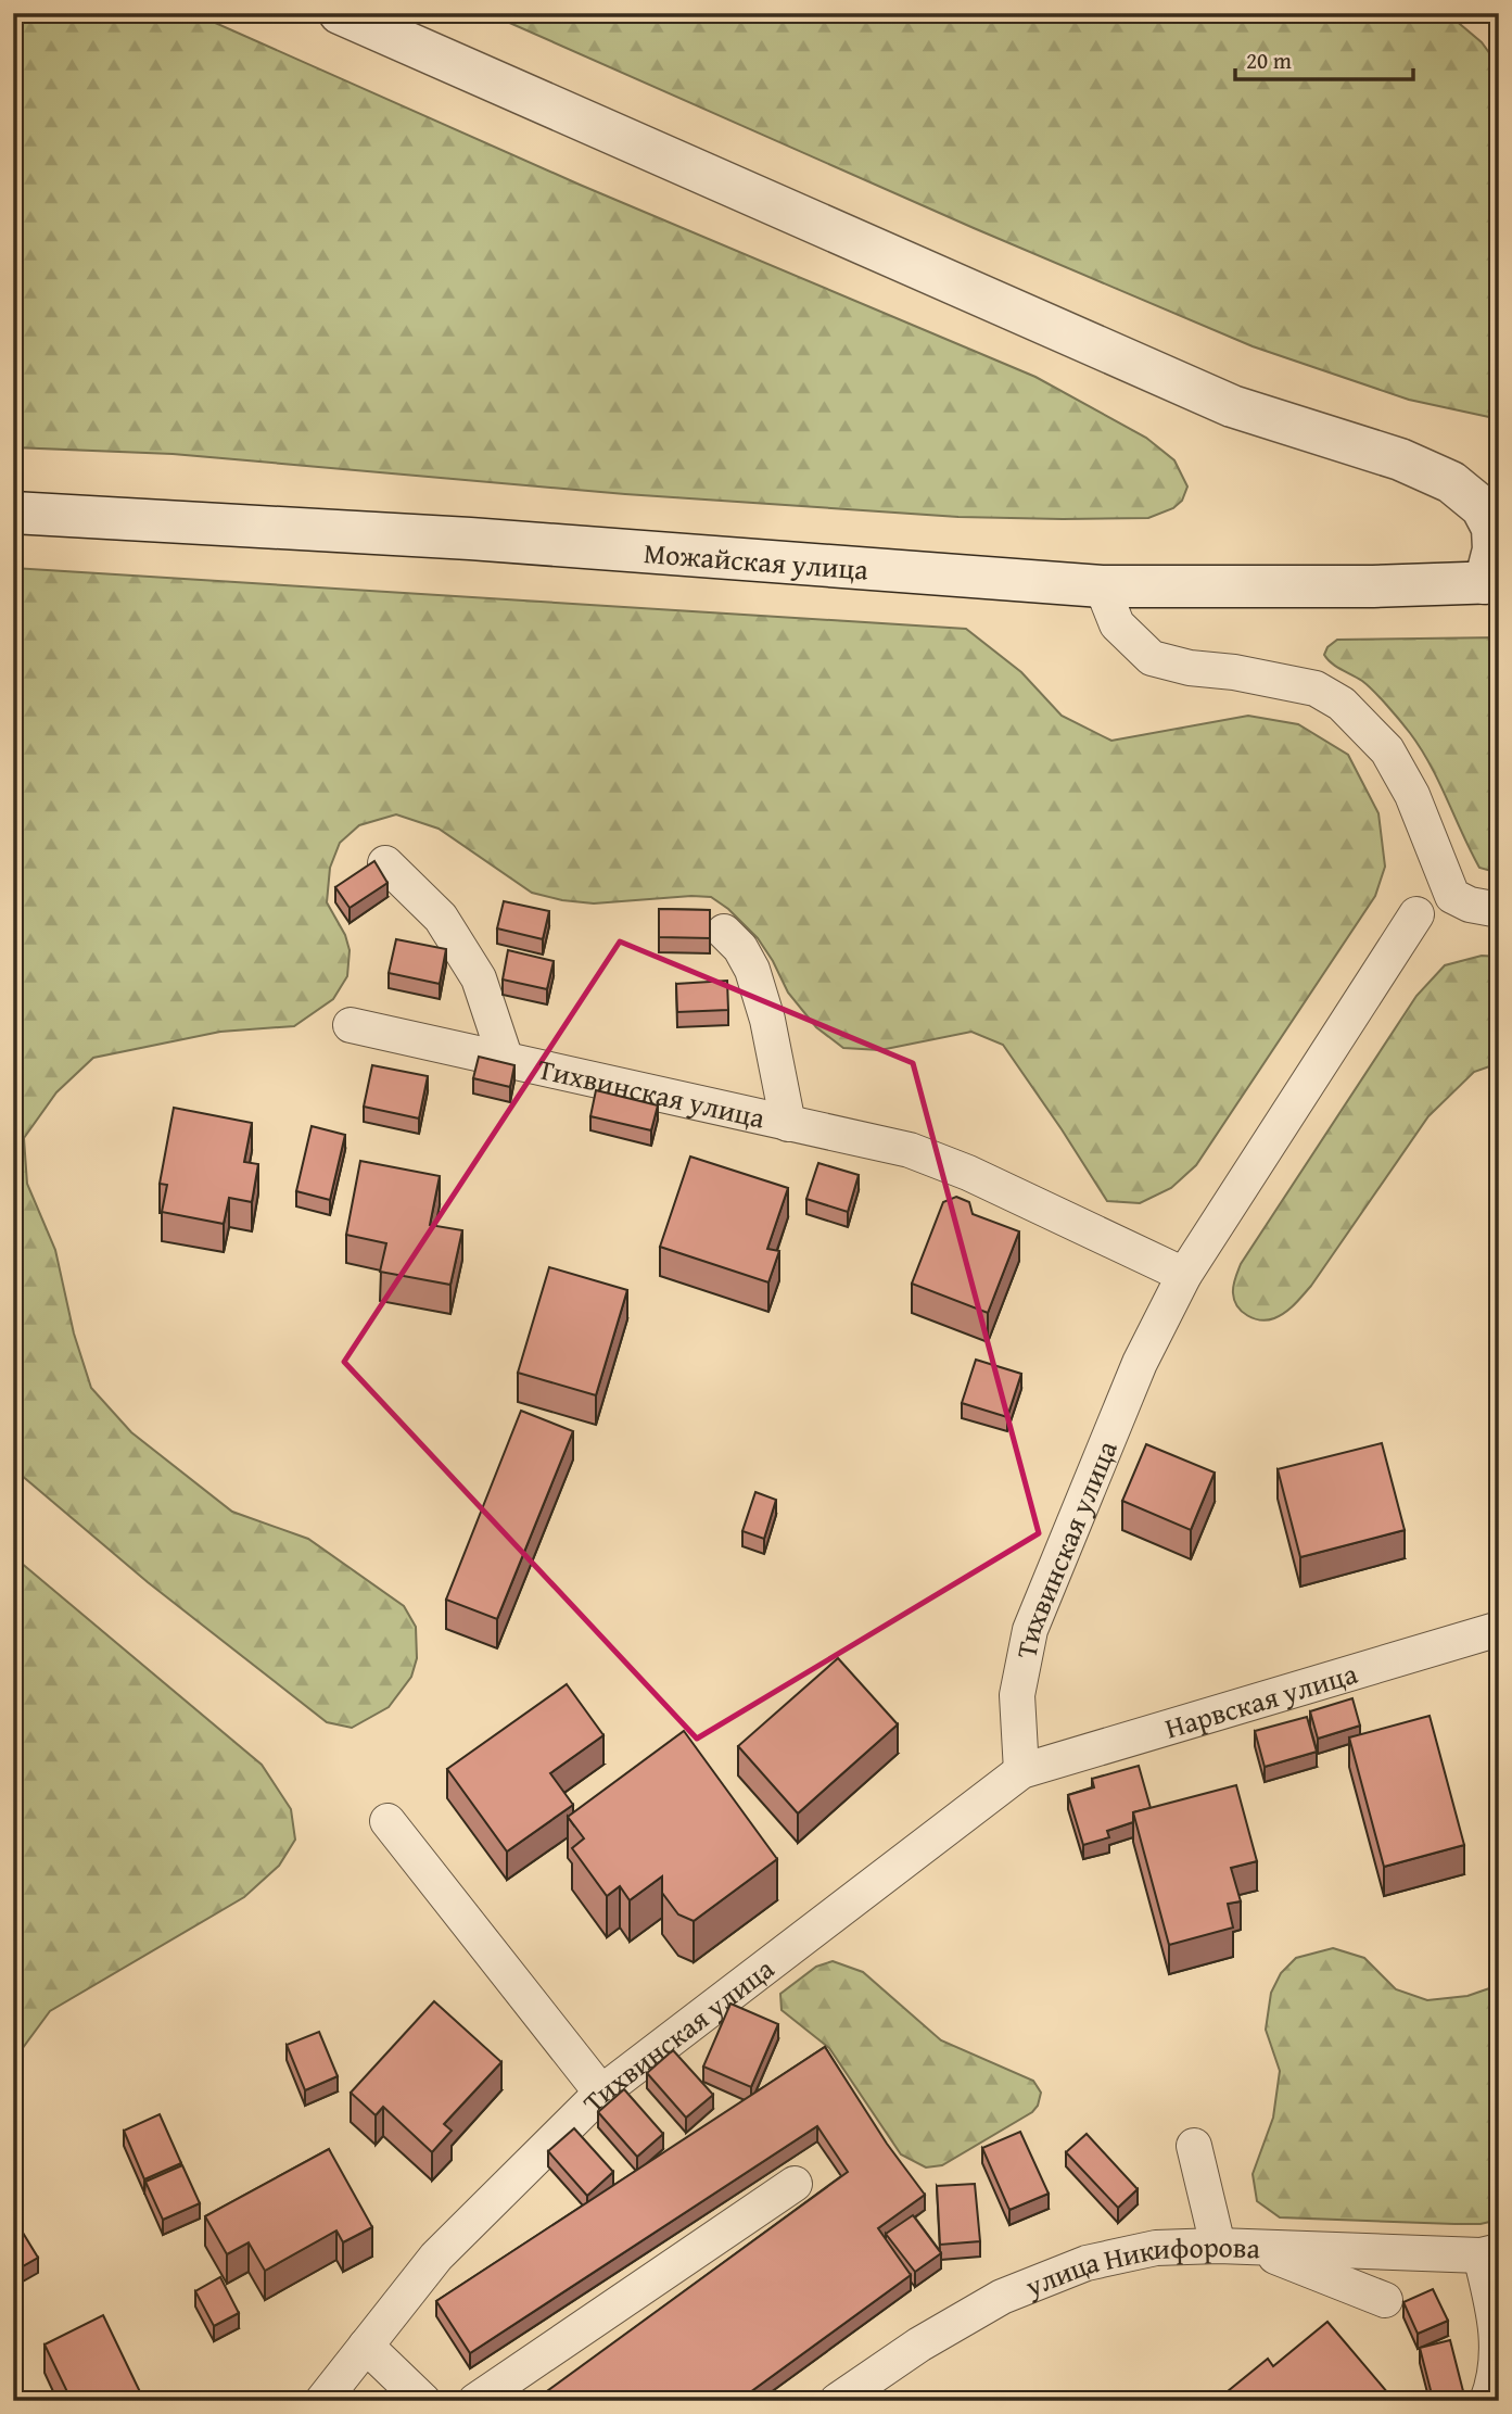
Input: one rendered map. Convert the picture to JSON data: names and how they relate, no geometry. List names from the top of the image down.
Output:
{
  "streets": {
    "main road": ["Можайская улица"],
    "lane": ["Тихвинская улица", "Нарвская улица", "улица Никифорова"]
  },
  "crossings": [
    ["Тихвинская улица", "Нарвская улица"]
  ],
  "scale_bar": "20 m"
}
